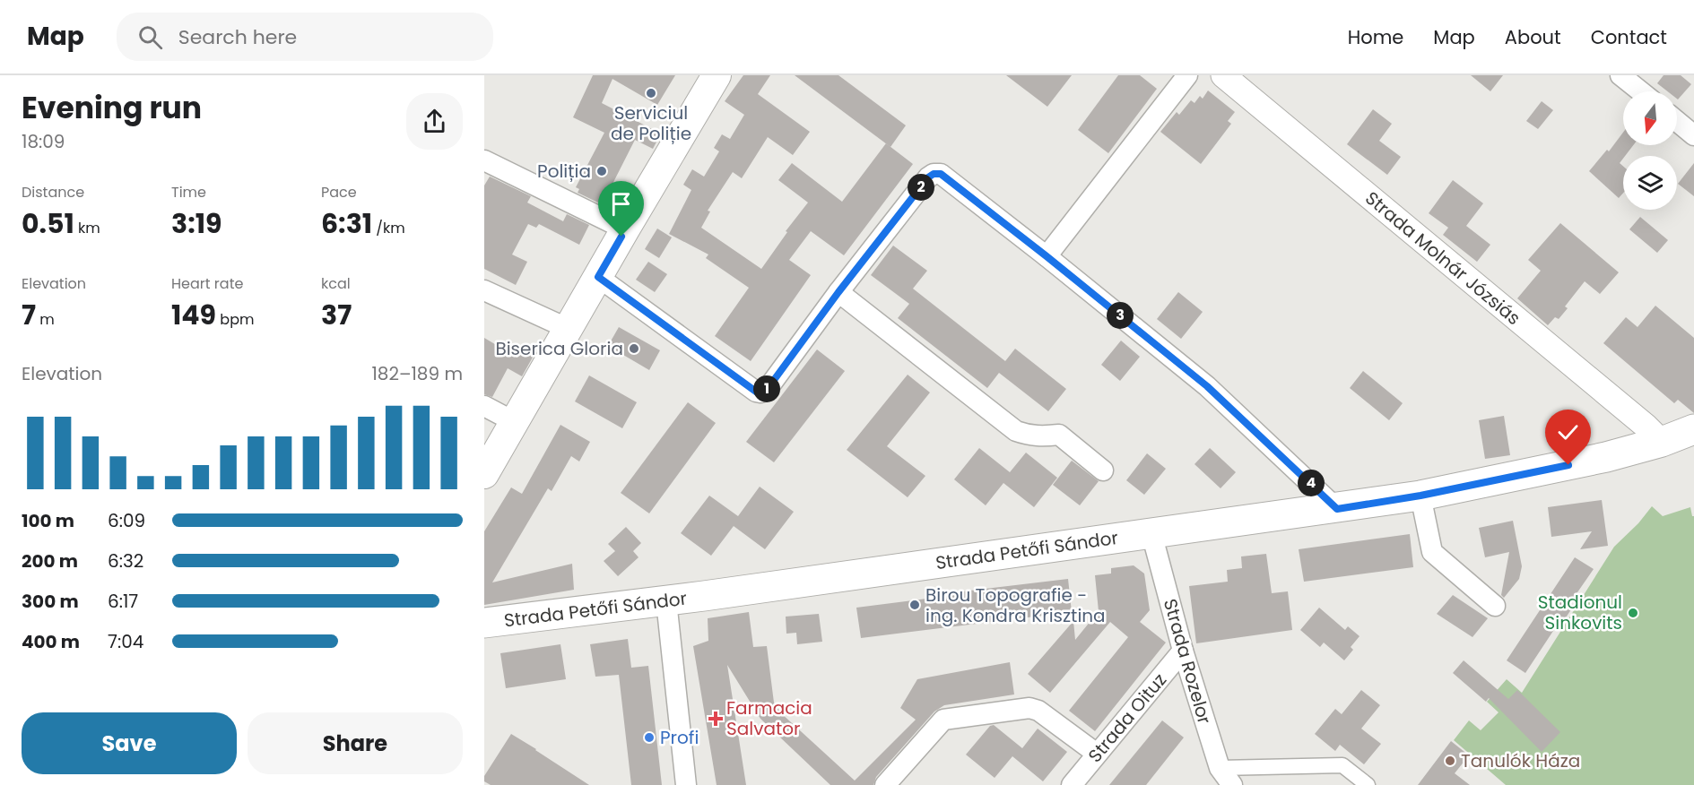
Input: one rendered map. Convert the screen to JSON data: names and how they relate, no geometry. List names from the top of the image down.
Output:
{
  "streets": {
    "main road": ["Strada Petőfi Sándor"],
    "street": ["Strada Molnár Józsiás", "Strada Rozelor", "Strada Oituz"]
  },
  "crossings": [
    ["Strada Molnár Józsiás", "Strada Petőfi Sándor"],
    ["Strada Petőfi Sándor", "Strada Rozelor"],
    ["Strada Rozelor", "Strada Oituz"]
  ],
  "places": {
    "other": [
      "Serviciul de Poliție",
      "Poliția",
      "Biserica Gloria",
      "Birou Topografie - ing. Kondra Krisztina",
      "Stadionul Sinkovits",
      "Profi",
      "Tanulók Háza"
    ],
    "health": ["Farmacia Salvator"]
  },
  "north": "bottom",
  "page": {
    "header": "Map",
    "search": "Search here",
    "nav": [
      "Home",
      "Map",
      "About",
      "Contact"
    ],
    "heading": ["Evening run", "18:09"],
    "stats": [
      ["Distance", "0.51 km"],
      ["Time", "3:19"],
      ["Pace", "6:31 /km"],
      ["Elevation", "7 m"],
      ["Heart rate", "149 bpm"],
      ["kcal", "37"]
    ],
    "pins": [
      "2",
      "3",
      "1",
      "4"
    ],
    "chart": ["Elevation", "182–189 m"],
    "list": [
      {
        "name": "100 m",
        "note": "6:09"
      },
      {
        "name": "200 m",
        "note": "6:32"
      },
      {
        "name": "300 m",
        "note": "6:17"
      },
      {
        "name": "400 m",
        "note": "7:04"
      }
    ],
    "buttons": ["Save", "Share"]
  }
}
